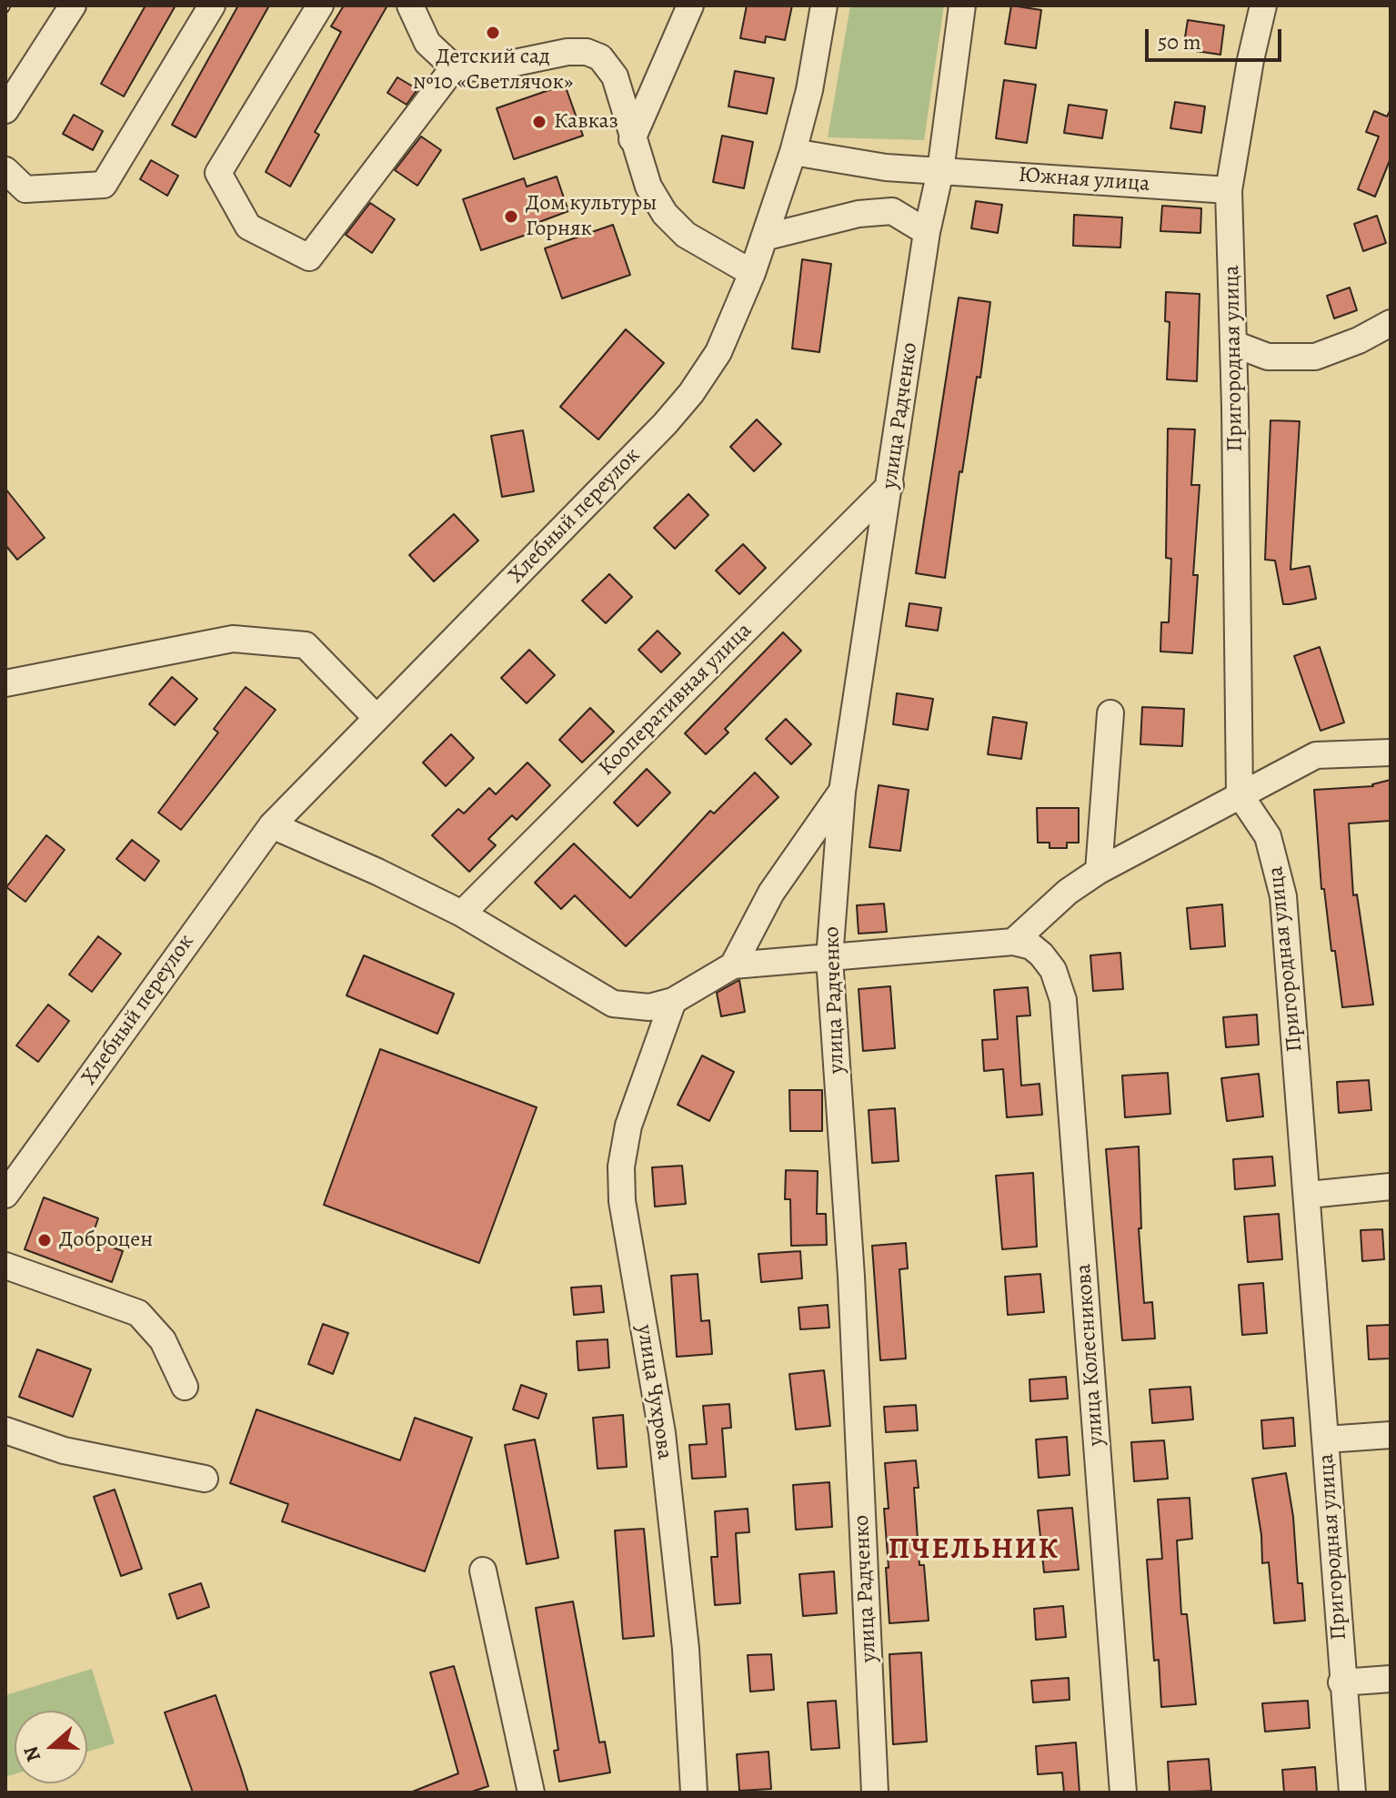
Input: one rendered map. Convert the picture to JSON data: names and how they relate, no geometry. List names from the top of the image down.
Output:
{
  "streets": {
    "street": [
      "Южная улица",
      "Пригородная улица",
      "улица Радченко",
      "Хлебный переулок",
      "Кооперативная улица",
      "улица Колесникова",
      "улица Чухрова"
    ]
  },
  "crossings": [
    ["Южная улица", "Пригородная улица"],
    ["Южная улица", "улица Радченко"],
    ["Южная улица", "Хлебный переулок"],
    ["улица Радченко", "Кооперативная улица"]
  ],
  "districts": ["ПЧЕЛЬНИК"],
  "places": [
    "Детский сад №10 «Светлячок»",
    "Кавказ",
    "Дом культуры Горняк",
    "Доброцен"
  ],
  "scale_bar": "50 m",
  "north": "left"
}
